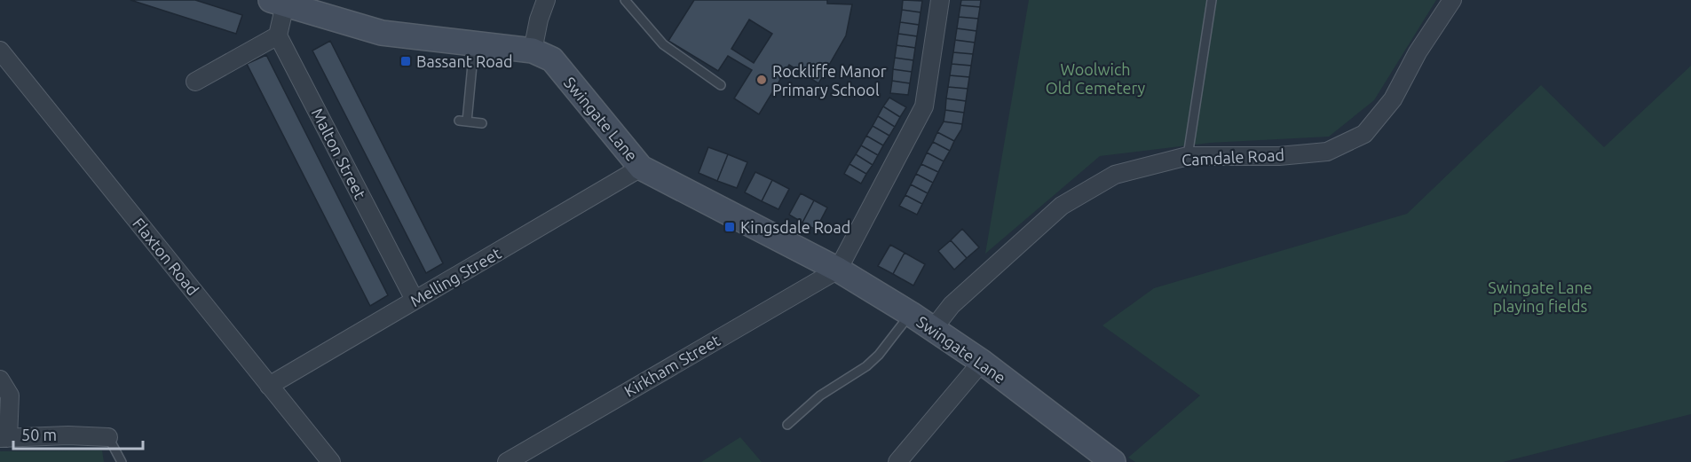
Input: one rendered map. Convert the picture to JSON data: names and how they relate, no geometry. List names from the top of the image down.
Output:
{
  "streets": {
    "street": [
      "Swingate Lane",
      "Malton Street",
      "Camdale Road",
      "Flaxton Road",
      "Melling Street",
      "Kirkham Street"
    ]
  },
  "crossings": [
    ["Swingate Lane", "Camdale Road"],
    ["Swingate Lane", "Melling Street"],
    ["Swingate Lane", "Kirkham Street"],
    ["Malton Street", "Melling Street"],
    ["Flaxton Road", "Melling Street"]
  ],
  "parks": ["Woolwich Old Cemetery", "Swingate Lane playing fields"],
  "places": {
    "transit": ["Bassant Road", "Kingsdale Road"],
    "other": ["Rockliffe Manor Primary School"]
  },
  "scale_bar": "50 m"
}
